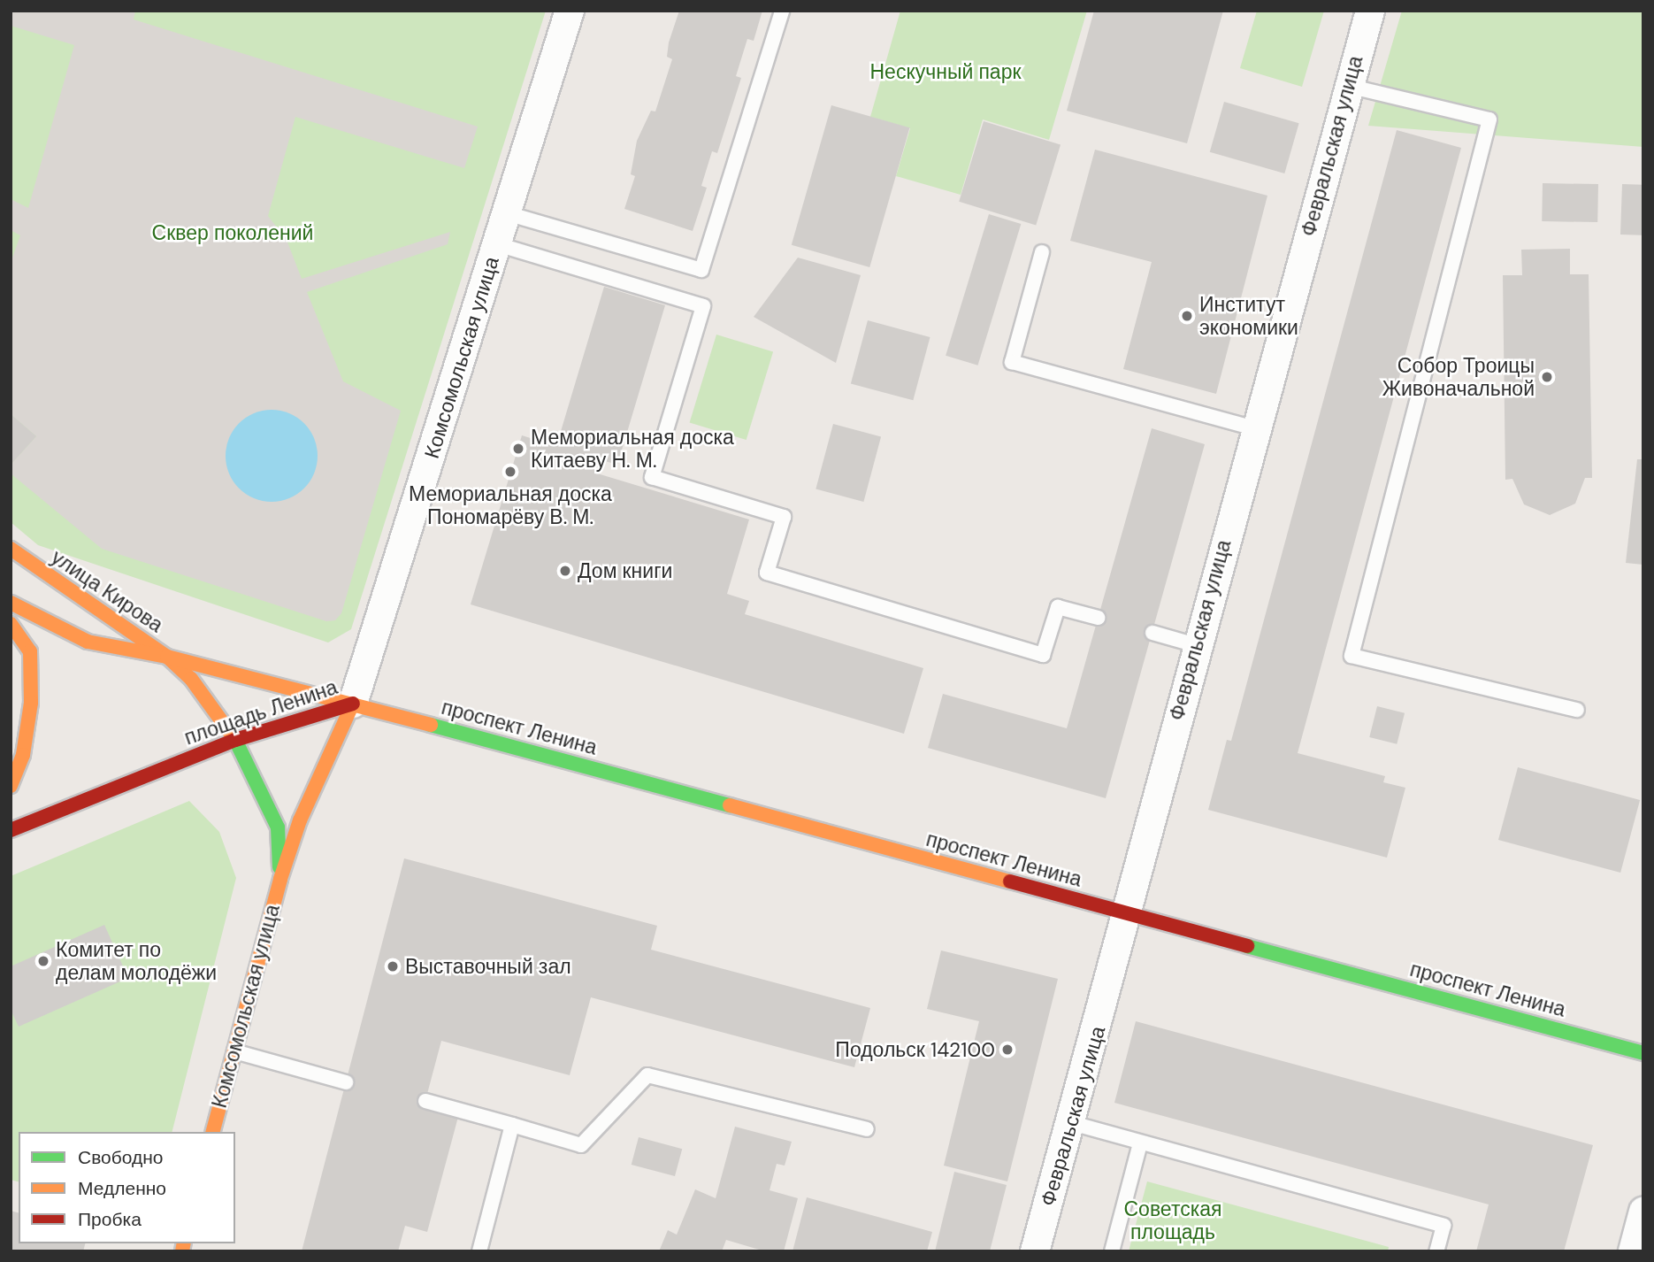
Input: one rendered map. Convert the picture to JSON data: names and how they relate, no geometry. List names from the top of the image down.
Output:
{
  "streets": {
    "main road": [
      "Комсомольская улица",
      "улица Кирова",
      "площадь Ленина",
      "проспект Ленина"
    ],
    "street": ["Февральская улица"]
  },
  "crossings": [
    ["Февральская улица", "проспект Ленина"],
    ["Комсомольская улица", "площадь Ленина"],
    ["Комсомольская улица", "проспект Ленина"],
    ["улица Кирова", "площадь Ленина"],
    ["площадь Ленина", "проспект Ленина"]
  ],
  "parks": ["Нескучный парк", "Сквер поколений", "Советская площадь"],
  "places": [
    "Институт экономики",
    "Собор Троицы Живоначальной",
    "Мемориальная доска Китаеву Н. М.",
    "Мемориальная доска Пономарёву В. М.",
    "Дом книги",
    "Комитет по делам молодёжи",
    "Выставочный зал",
    "Подольск 142100"
  ],
  "legend": ["Свободно", "Медленно", "Пробка"]
}
